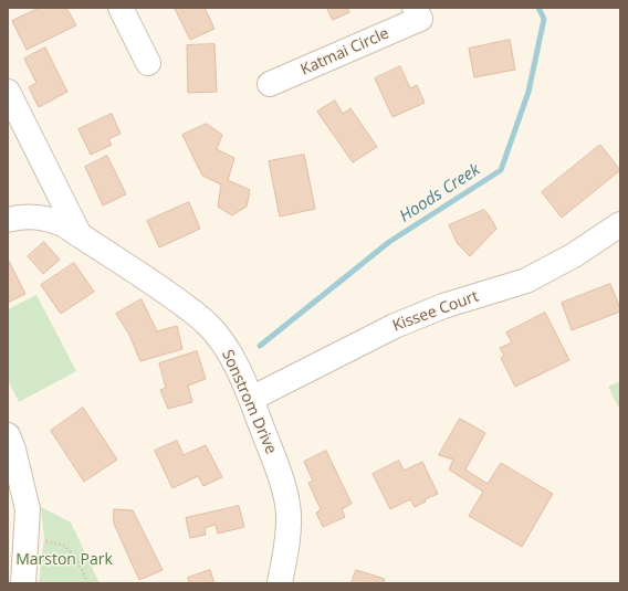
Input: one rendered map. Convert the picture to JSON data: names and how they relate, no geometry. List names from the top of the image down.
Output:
{
  "streets": {
    "street": ["Katmai Circle", "Kissee Court", "Sonstrom Drive"]
  },
  "crossings": [
    ["Kissee Court", "Sonstrom Drive"]
  ],
  "water": ["Hoods Creek"],
  "parks": ["Marston Park"]
}
